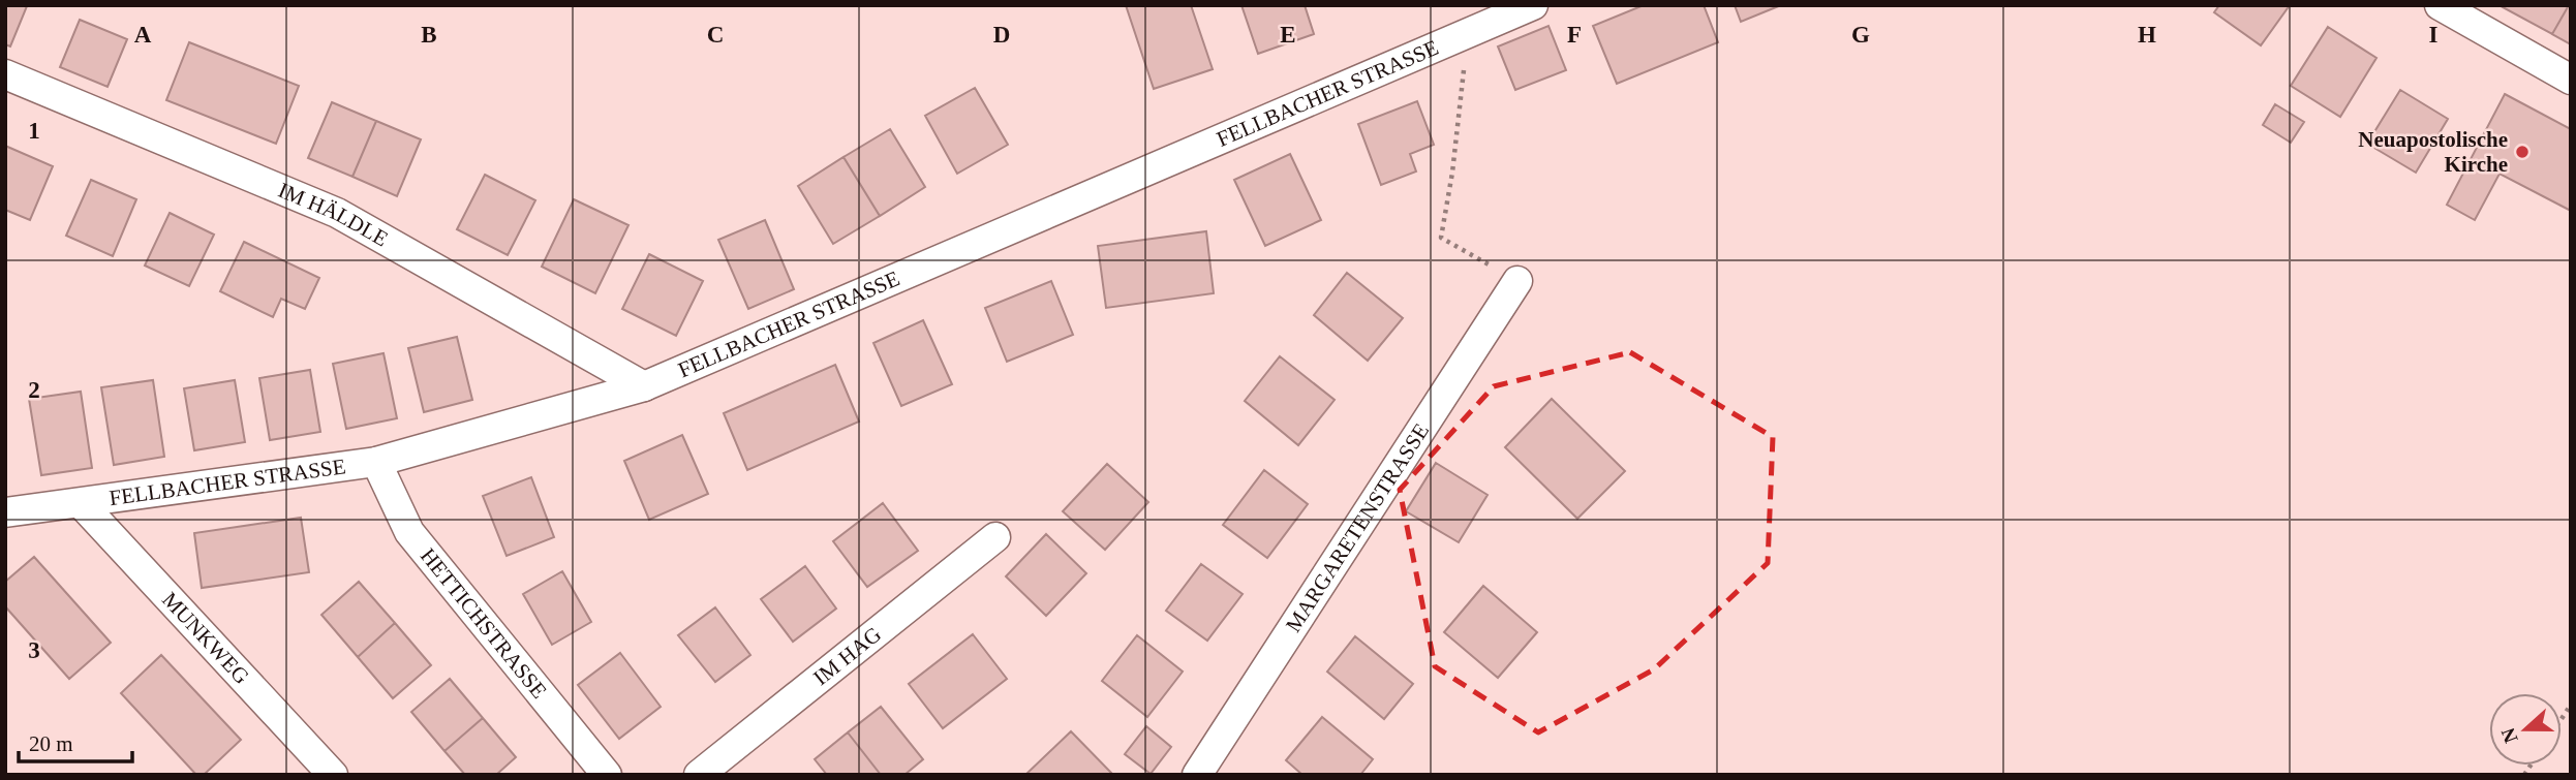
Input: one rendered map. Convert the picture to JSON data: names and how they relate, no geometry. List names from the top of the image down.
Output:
{
  "streets": {
    "street": [
      "FELLBACHER STRASSE",
      "IM HÄLDLE",
      "MARGARETENSTRASSE",
      "HETTICHSTRASSE",
      "MUNKWEG",
      "IM HAG"
    ]
  },
  "crossings": [
    ["FELLBACHER STRASSE", "IM HÄLDLE"],
    ["FELLBACHER STRASSE", "HETTICHSTRASSE"],
    ["FELLBACHER STRASSE", "MUNKWEG"]
  ],
  "places": ["Neuapostolische Kirche"],
  "scale_bar": "20 m",
  "north": "left",
  "grid": {
    "columns": [
      "A",
      "B",
      "C",
      "D",
      "E",
      "F",
      "G",
      "H",
      "I"
    ],
    "rows": ["1", "2", "3"]
  }
}
